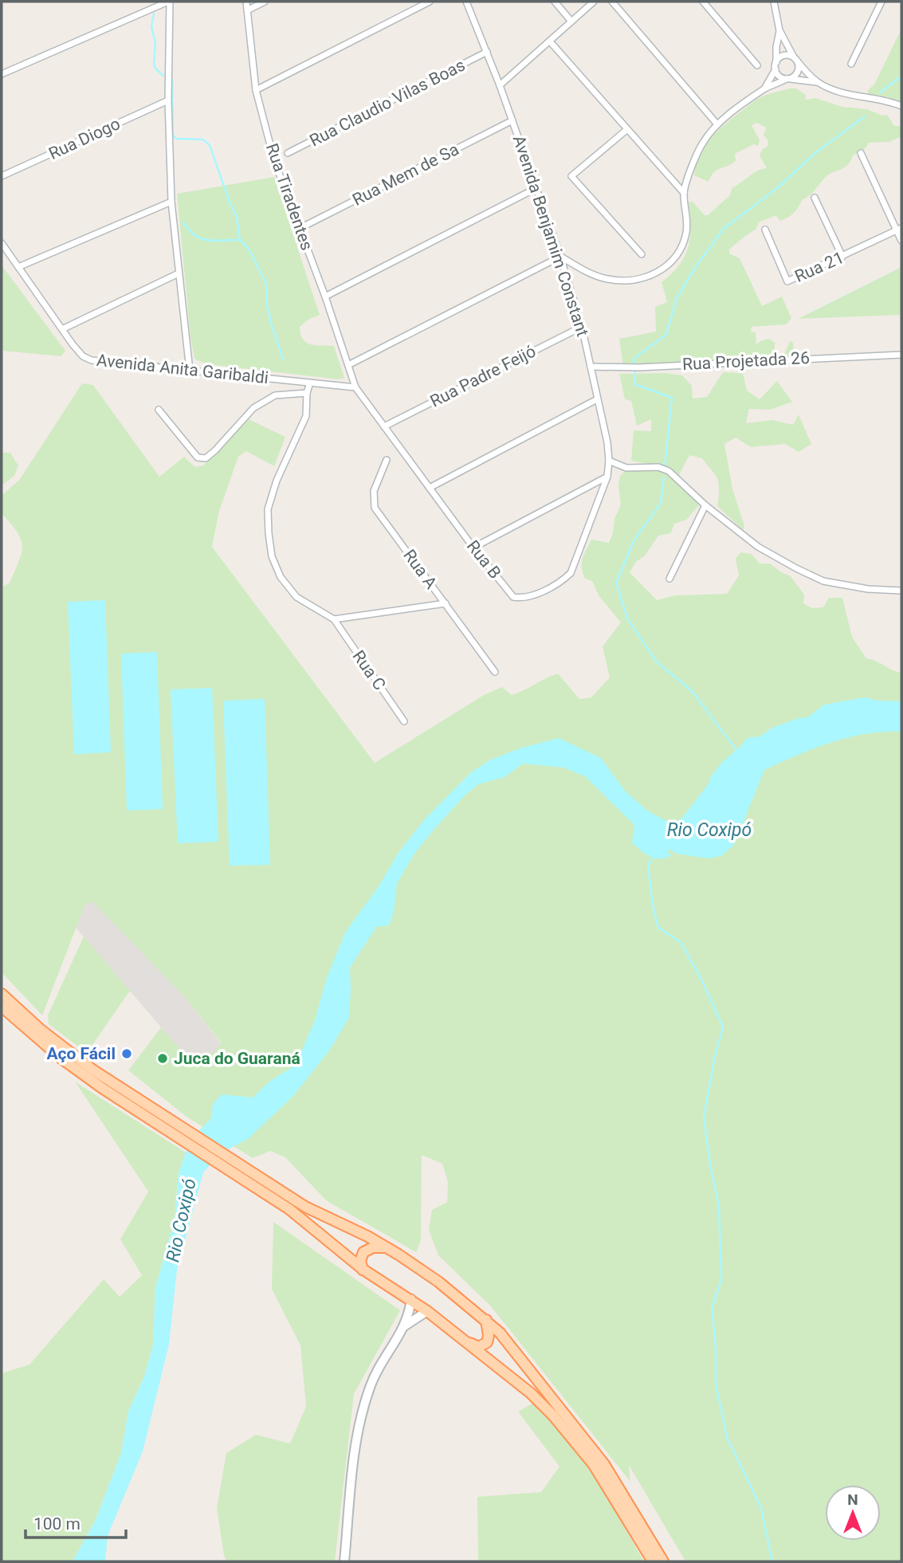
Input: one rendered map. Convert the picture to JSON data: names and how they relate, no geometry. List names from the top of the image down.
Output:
{
  "streets": {
    "street": [
      "Rua Claudio Vilas Boas",
      "Rua Diogo",
      "Rua Mem de Sa",
      "Rua Tiradentes",
      "Avenida Benjamim Constant",
      "Rua 21",
      "Rua Projetada 26",
      "Avenida Anita Garibaldi",
      "Rua Padre Feijó",
      "Rua B",
      "Rua A",
      "Rua C"
    ]
  },
  "crossings": [
    ["Rua Claudio Vilas Boas", "Avenida Benjamim Constant"],
    ["Rua Mem de Sa", "Rua Tiradentes"],
    ["Rua Mem de Sa", "Avenida Benjamim Constant"],
    ["Rua Tiradentes", "Avenida Anita Garibaldi"],
    ["Rua Tiradentes", "Rua B"],
    ["Avenida Benjamim Constant", "Rua Projetada 26"],
    ["Avenida Benjamim Constant", "Rua Padre Feijó"],
    ["Avenida Benjamim Constant", "Rua B"],
    ["Avenida Anita Garibaldi", "Rua B"],
    ["Rua Padre Feijó", "Rua B"]
  ],
  "water": ["Rio Coxipó"],
  "places": ["Aço Fácil", "Juca do Guaraná"],
  "scale_bar": "100 m",
  "north": "top"
}
